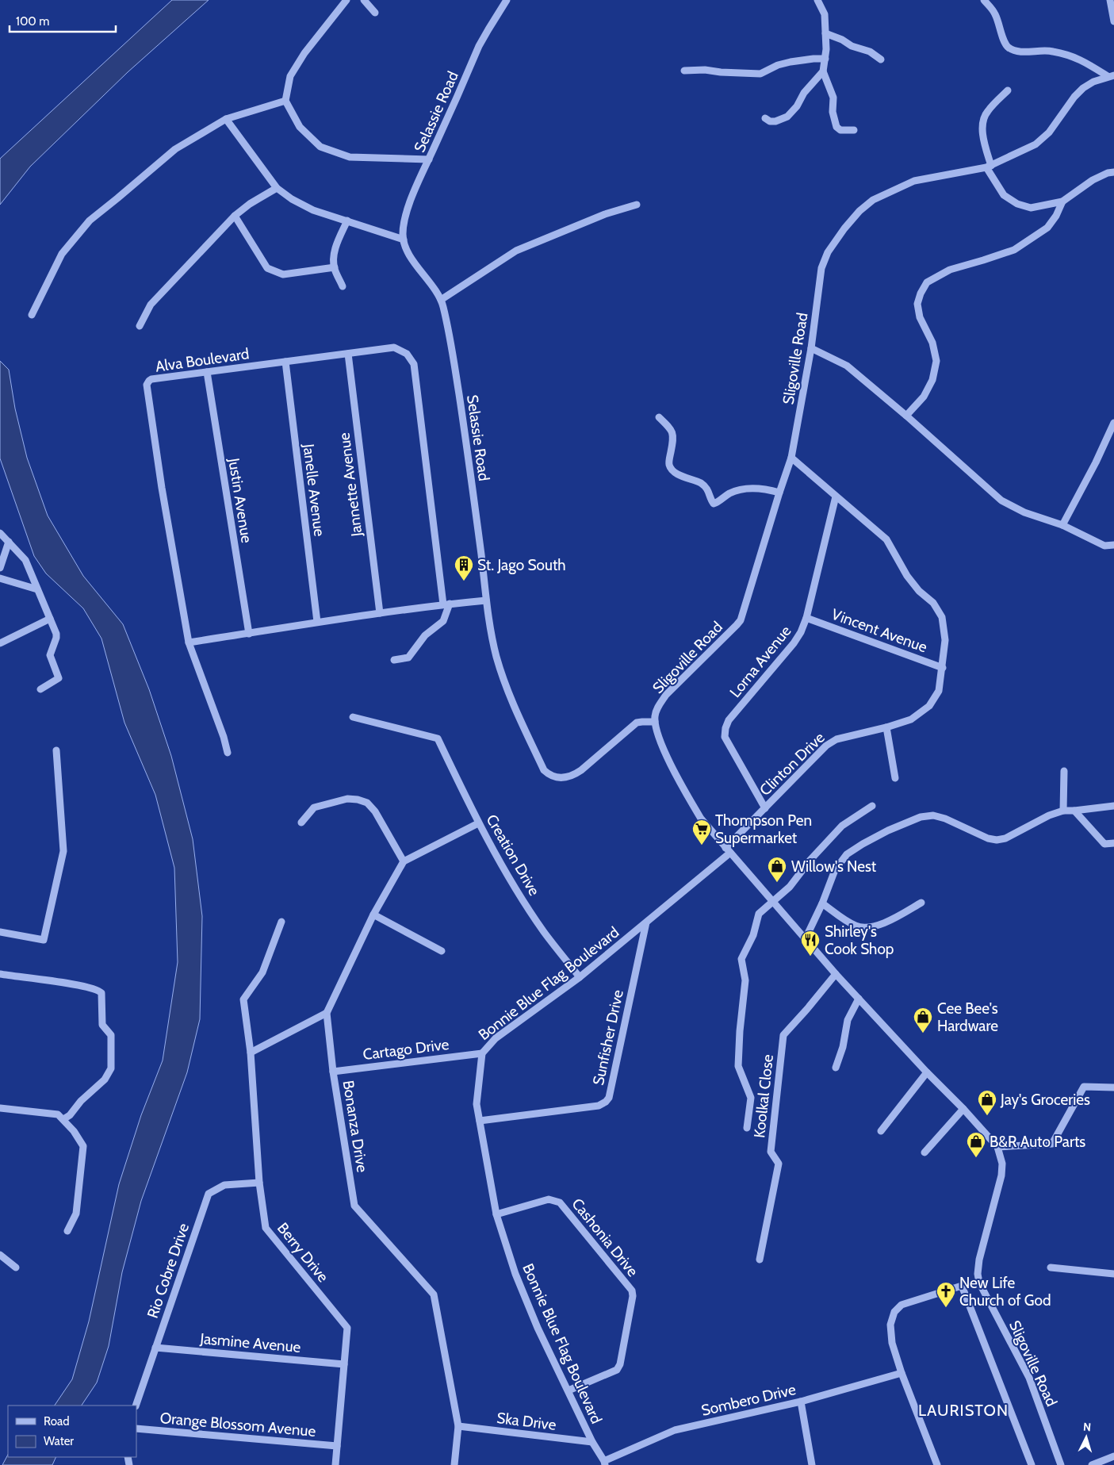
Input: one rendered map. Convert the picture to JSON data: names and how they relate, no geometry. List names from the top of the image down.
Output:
{
  "streets": {
    "street": [
      "Selassie Road",
      "Sligoville Road",
      "Alva Boulevard",
      "Jannette Avenue",
      "Janelle Avenue",
      "Justin Avenue",
      "Vincent Avenue",
      "Lorna Avenue",
      "Clinton Drive",
      "Creation Drive",
      "Bonnie Blue Flag Boulevard",
      "Sunfisher Drive",
      "Cartago Drive",
      "Koolkal Close",
      "Bonanza Drive",
      "Cashonia Drive",
      "Berry Drive",
      "Rio Cobre Drive",
      "Jasmine Avenue",
      "Sombero Drive",
      "Ska Drive",
      "Orange Blossom Avenue"
    ]
  },
  "crossings": [
    ["Selassie Road", "Sligoville Road"],
    ["Sligoville Road", "Clinton Drive"],
    ["Sligoville Road", "Bonnie Blue Flag Boulevard"],
    ["Sligoville Road", "Koolkal Close"],
    ["Alva Boulevard", "Jannette Avenue"],
    ["Alva Boulevard", "Janelle Avenue"],
    ["Alva Boulevard", "Justin Avenue"],
    ["Vincent Avenue", "Lorna Avenue"],
    ["Vincent Avenue", "Clinton Drive"],
    ["Lorna Avenue", "Clinton Drive"],
    ["Clinton Drive", "Bonnie Blue Flag Boulevard"],
    ["Creation Drive", "Bonnie Blue Flag Boulevard"],
    ["Bonnie Blue Flag Boulevard", "Sunfisher Drive"],
    ["Bonnie Blue Flag Boulevard", "Cartago Drive"],
    ["Bonnie Blue Flag Boulevard", "Cashonia Drive"],
    ["Bonnie Blue Flag Boulevard", "Sombero Drive"],
    ["Bonnie Blue Flag Boulevard", "Ska Drive"],
    ["Cartago Drive", "Bonanza Drive"],
    ["Bonanza Drive", "Ska Drive"],
    ["Berry Drive", "Rio Cobre Drive"],
    ["Berry Drive", "Jasmine Avenue"],
    ["Berry Drive", "Orange Blossom Avenue"],
    ["Rio Cobre Drive", "Jasmine Avenue"]
  ],
  "districts": ["LAURISTON"],
  "places": {
    "building": ["St. Jago South"],
    "supermarket": ["Thompson Pen Supermarket"],
    "shop": [
      "Willow's Nest",
      "Cee Bee's Hardware",
      "Jay's Groceries",
      "B&R Auto Parts"
    ],
    "restaurant": ["Shirley's Cook Shop"],
    "church": ["New Life Church of God"]
  },
  "legend": ["Road", "Water"],
  "scale_bar": "100 m",
  "north": "top"
}
